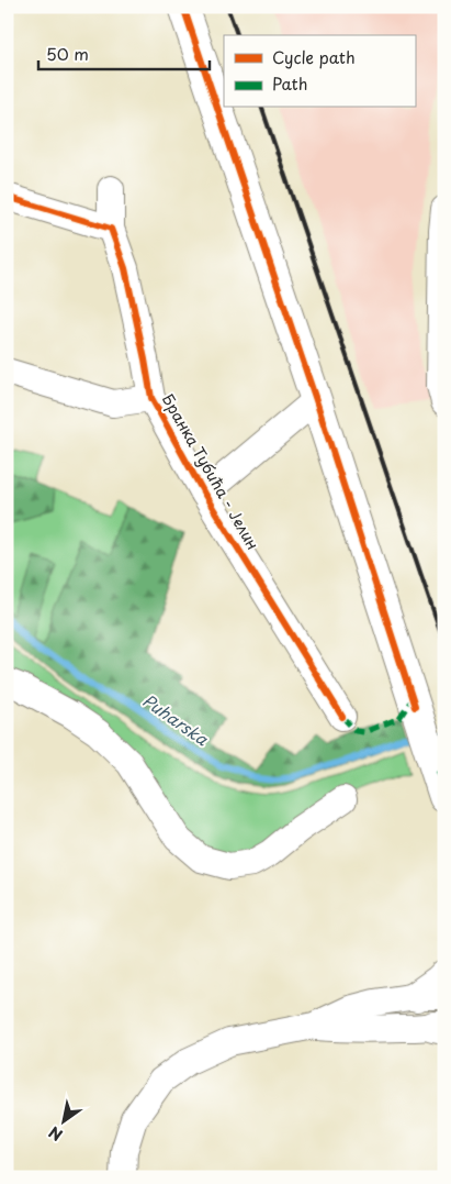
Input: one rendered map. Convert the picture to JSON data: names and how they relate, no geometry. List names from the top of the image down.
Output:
{
  "streets": {
    "street": ["Бранка Тубића - Јелин"]
  },
  "water": ["Puharska"],
  "legend": ["Cycle path", "Path"],
  "scale_bar": "50 m",
  "north": "bottom left"
}
